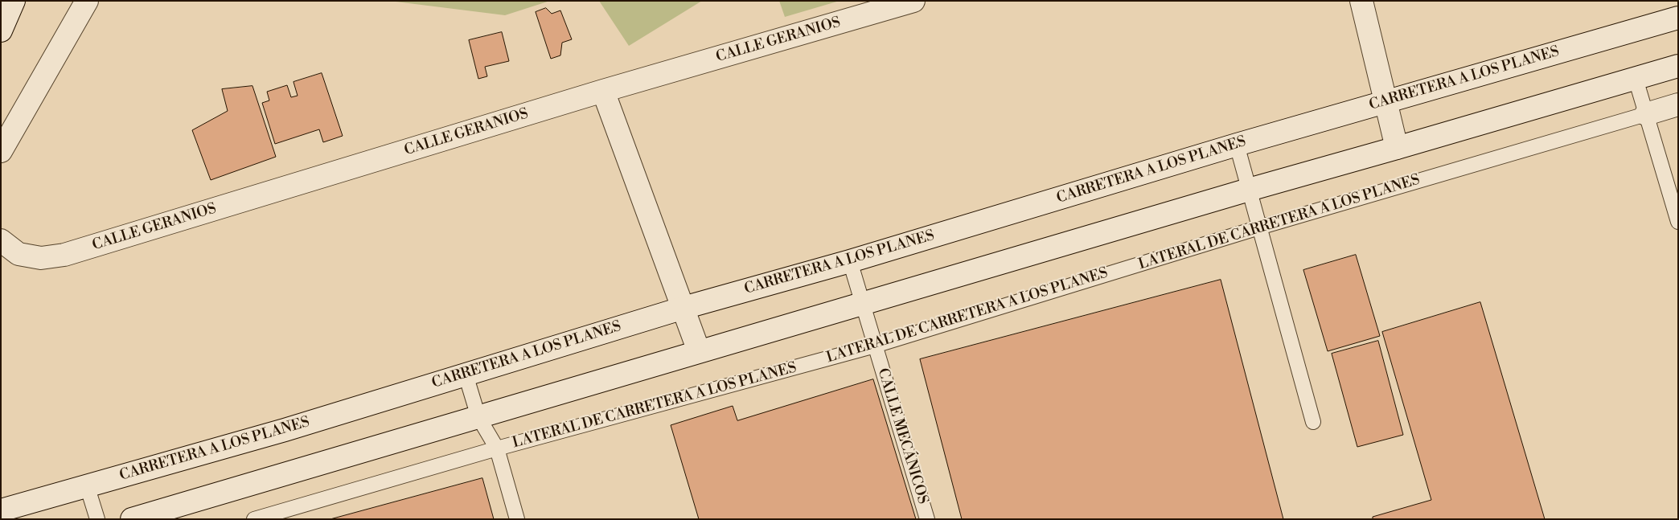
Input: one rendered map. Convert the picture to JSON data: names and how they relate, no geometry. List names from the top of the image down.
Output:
{
  "streets": {
    "main road": ["CALLE GERANIOS", "CARRETERA A LOS PLANES", "LATERAL DE CARRETERA A LOS PLANES"],
    "lane": ["CALLE MECÁNICOS"]
  },
  "crossings": [
    ["CARRETERA A LOS PLANES", "CALLE MECÁNICOS"],
    ["LATERAL DE CARRETERA A LOS PLANES", "CALLE MECÁNICOS"]
  ]
}
